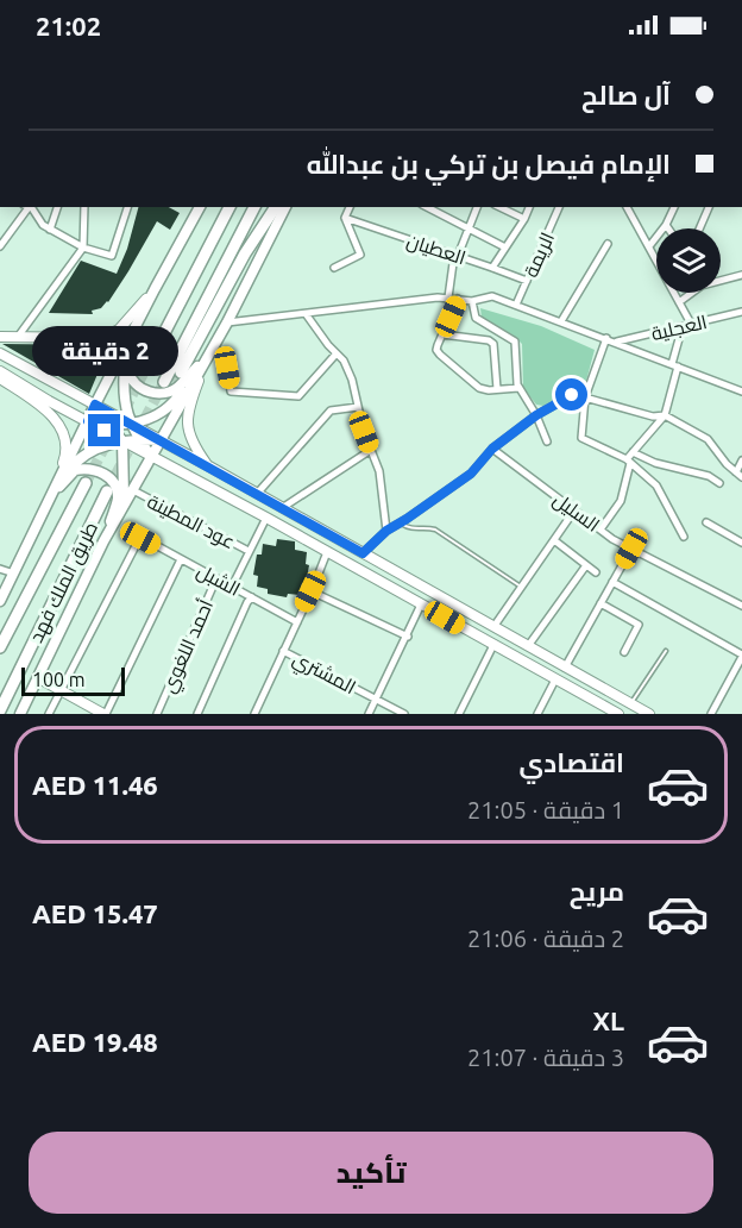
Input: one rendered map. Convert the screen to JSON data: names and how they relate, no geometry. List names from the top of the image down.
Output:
{
  "streets": {
    "highway": ["طريق الملك فهد"],
    "street": [
      "العطيان",
      "الريمة",
      "العجلية",
      "السليل",
      "عود المطينة",
      "الشبل",
      "أحمد اللغوي",
      "المشتري"
    ]
  },
  "crossings": [
    ["العطيان", "الريمة"],
    ["الشبل", "أحمد اللغوي"]
  ],
  "scale_bar": "100 m",
  "page": {
    "status": "21:02",
    "banner": ["آل صالح", "الإمام فيصل بن تركي بن عبدالله"],
    "bubble": "2 دقيقة",
    "scale": "100 m",
    "list": [
      {
        "name": "اقتصادي",
        "note": "1 دقيقة · 21:05",
        "value": "AED 11.46"
      },
      {
        "name": "مريح",
        "note": "2 دقيقة · 21:06",
        "value": "AED 15.47"
      },
      {
        "name": "XL",
        "note": "3 دقيقة · 21:07",
        "value": "AED 19.48"
      }
    ],
    "buttons": "تأكيد"
  }
}
